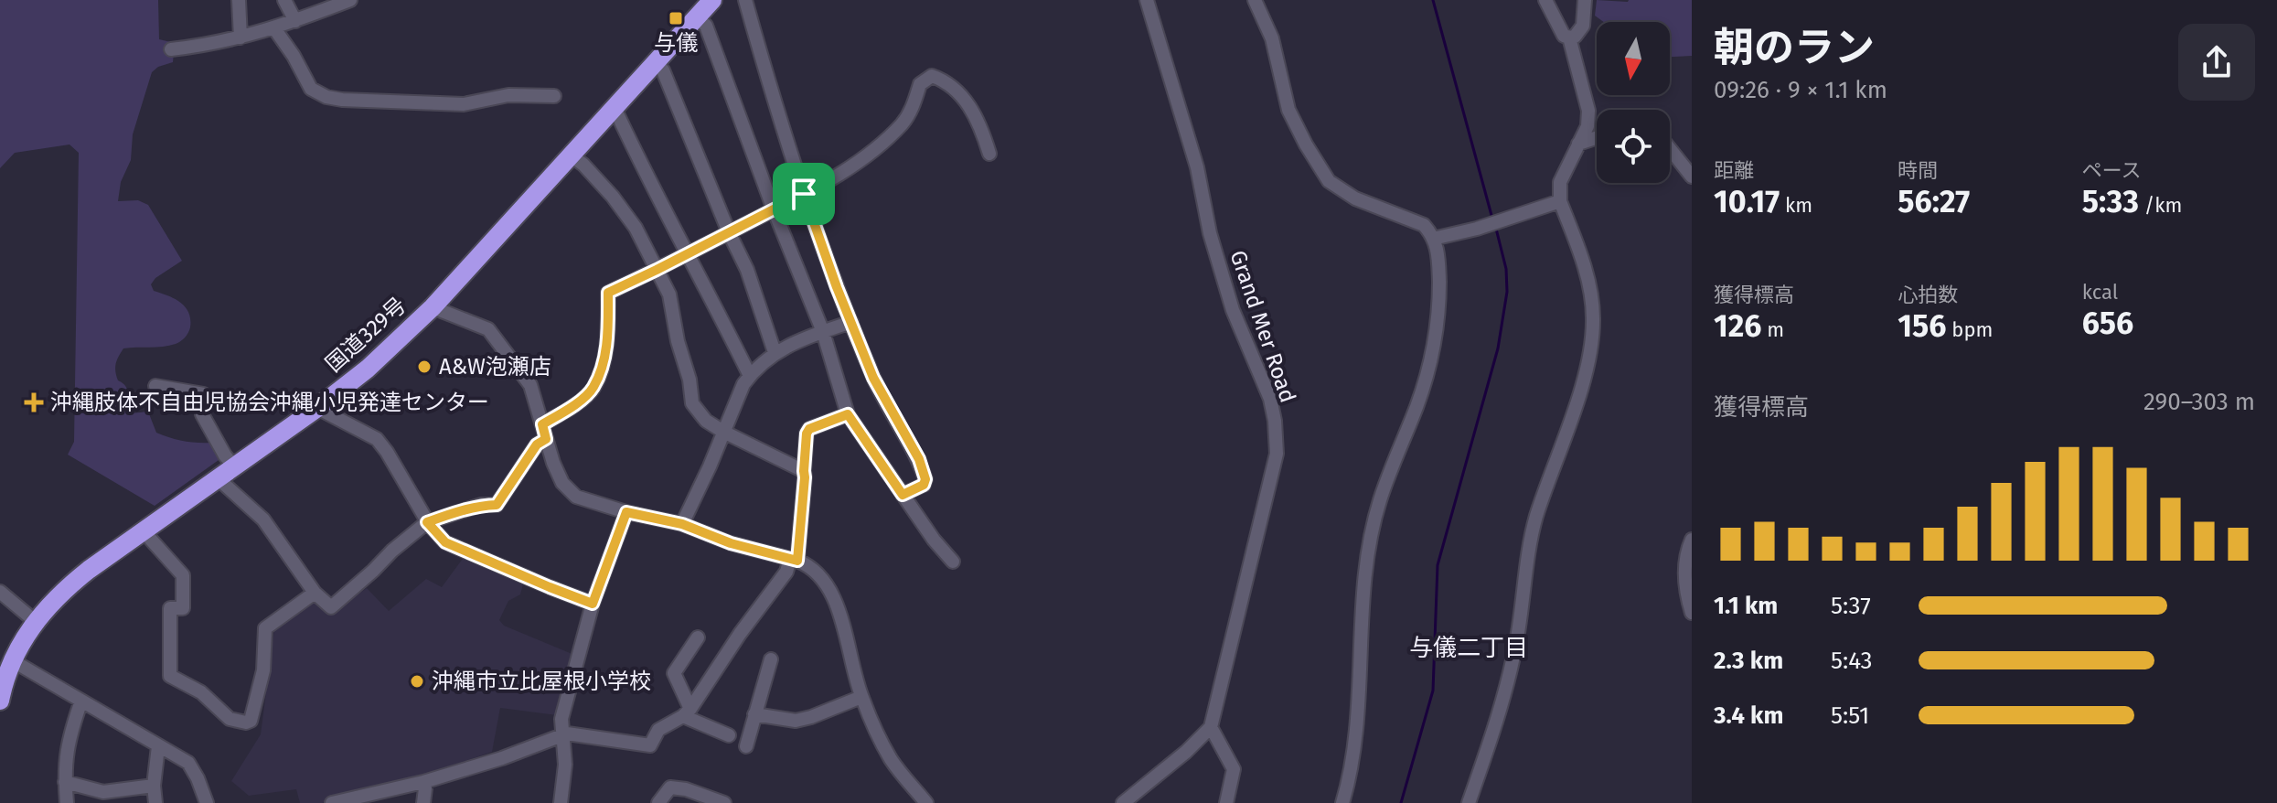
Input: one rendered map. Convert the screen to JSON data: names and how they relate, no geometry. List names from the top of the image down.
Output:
{
  "streets": {
    "highway": ["国道329号"],
    "street": ["Grand Mer Road"]
  },
  "districts": ["与儀二丁目"],
  "places": {
    "transit": ["与儀"],
    "other": ["A&W泡瀬店", "沖縄市立比屋根小学校"],
    "health": ["沖縄肢体不自由児協会沖縄小児発達センター"]
  },
  "north": "bottom",
  "page": {
    "heading": ["朝のラン", "09:26 · 9 × 1.1 km"],
    "stats": [
      ["距離", "10.17 km"],
      ["時間", "56:27"],
      ["ペース", "5:33 /km"],
      ["獲得標高", "126 m"],
      ["心拍数", "156 bpm"],
      ["kcal", "656"]
    ],
    "chart": ["獲得標高", "290–303 m"],
    "list": [
      {
        "name": "1.1 km",
        "note": "5:37"
      },
      {
        "name": "2.3 km",
        "note": "5:43"
      },
      {
        "name": "3.4 km",
        "note": "5:51"
      }
    ]
  }
}
